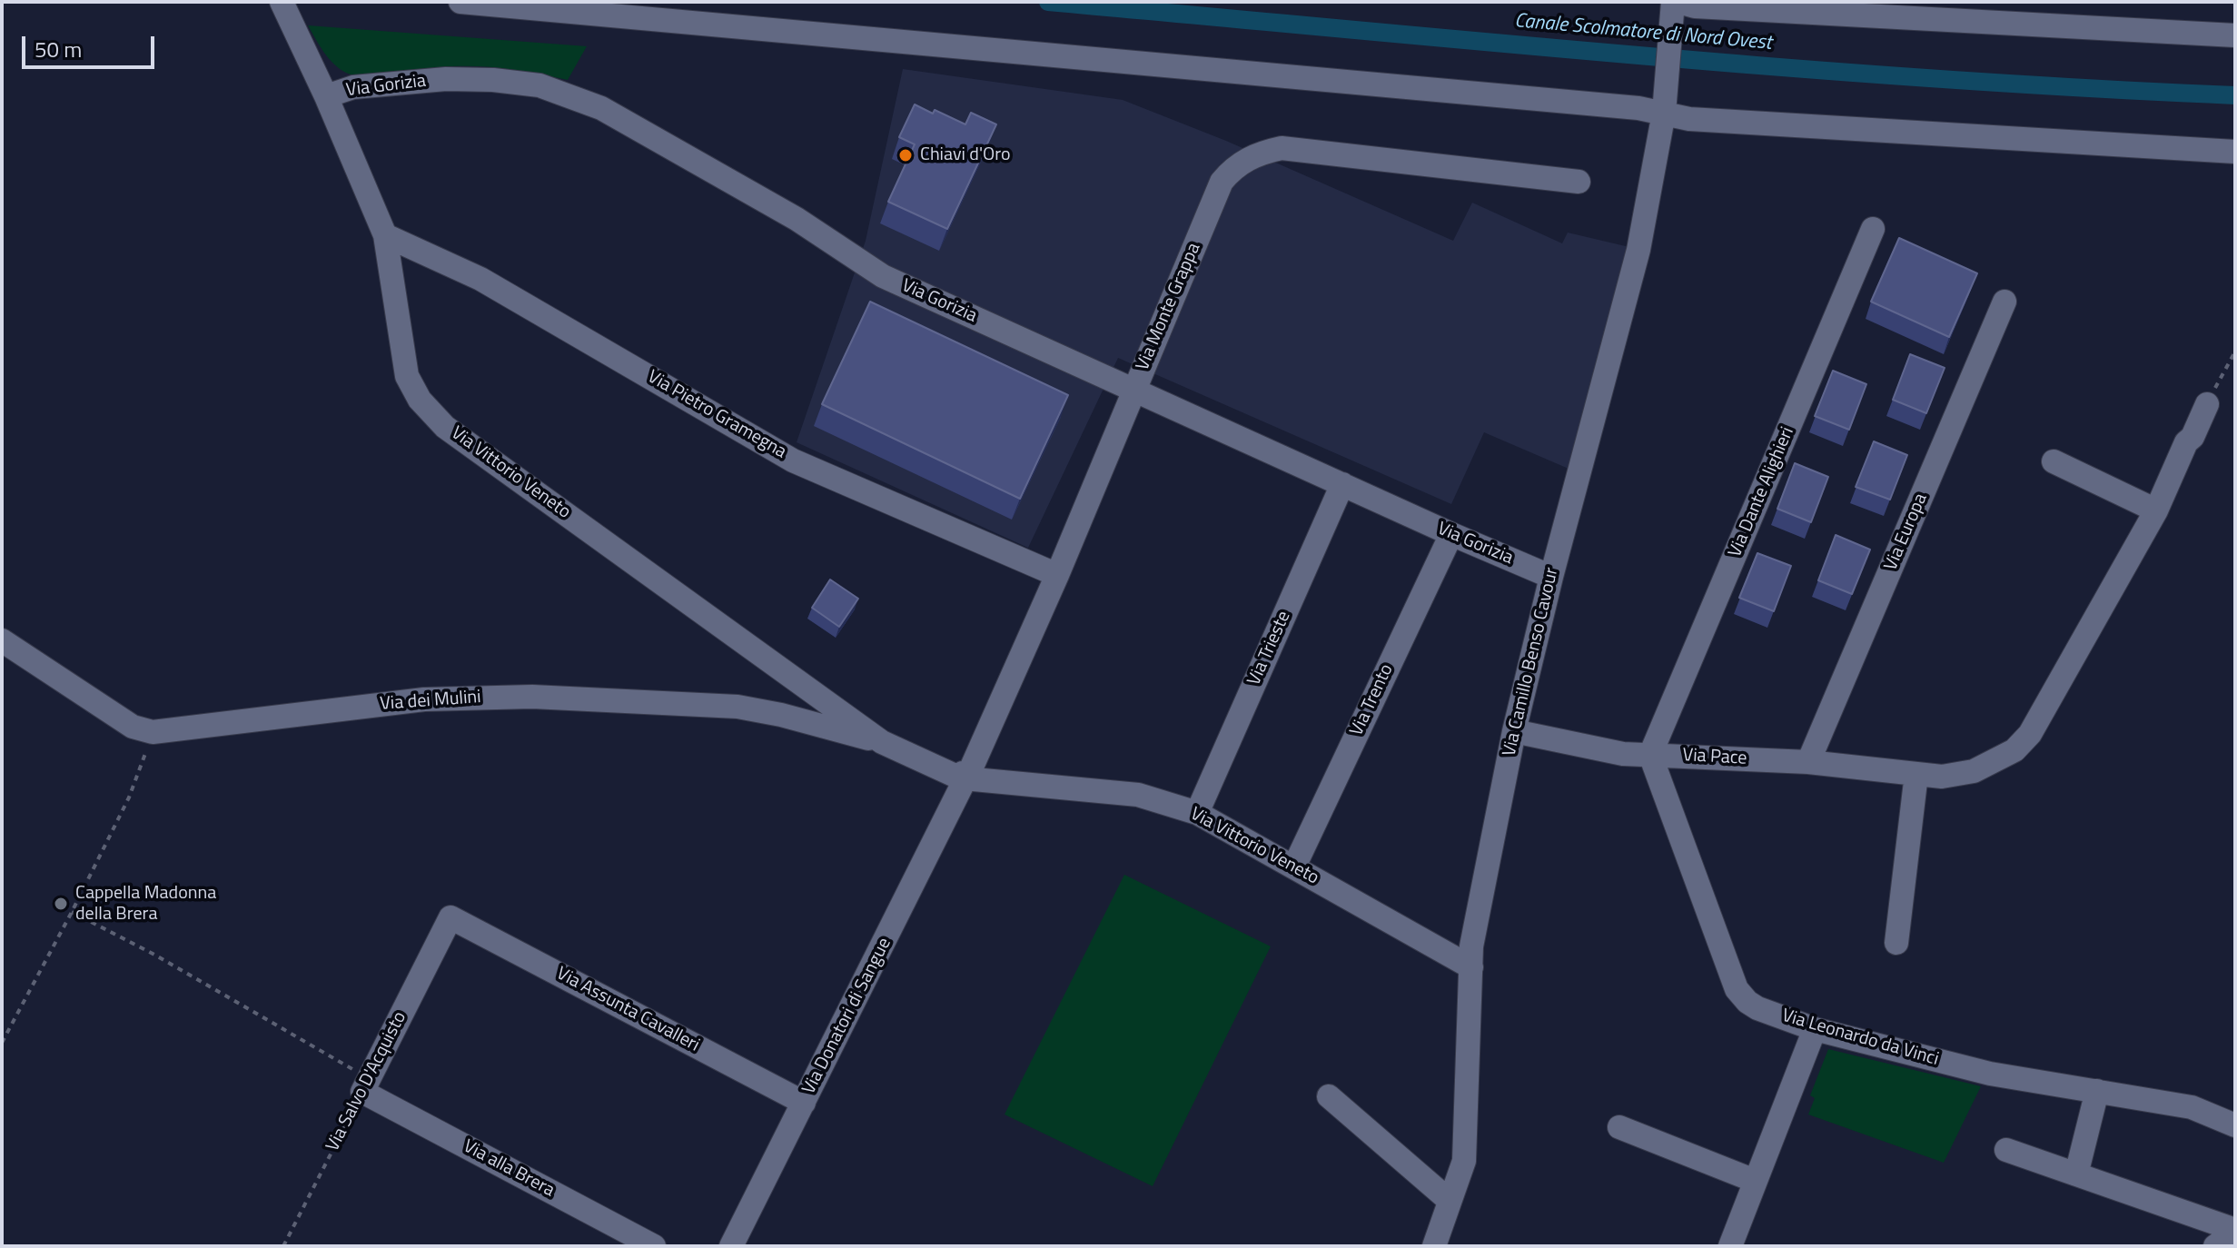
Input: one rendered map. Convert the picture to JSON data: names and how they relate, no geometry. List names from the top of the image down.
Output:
{
  "streets": {
    "street": [
      "Via Gorizia",
      "Via Monte Grappa",
      "Via Pietro Gramegna",
      "Via Vittorio Veneto",
      "Via Dante Alighieri",
      "Via Europa",
      "Via Trieste",
      "Via Camillo Benso Cavour",
      "Via Trento",
      "Via dei Mulini",
      "Via Pace",
      "Via Assunta Cavalleri",
      "Via Donatori di Sangue",
      "Via Leonardo da Vinci",
      "Via Salvo D'Acquisto",
      "Via alla Brera"
    ]
  },
  "crossings": [
    ["Via Gorizia", "Via Monte Grappa"],
    ["Via Gorizia", "Via Vittorio Veneto"],
    ["Via Gorizia", "Via Trieste"],
    ["Via Gorizia", "Via Camillo Benso Cavour"],
    ["Via Gorizia", "Via Trento"],
    ["Via Monte Grappa", "Via Pietro Gramegna"],
    ["Via Monte Grappa", "Via Vittorio Veneto"],
    ["Via Monte Grappa", "Via Donatori di Sangue"],
    ["Via Pietro Gramegna", "Via Vittorio Veneto"],
    ["Via Vittorio Veneto", "Via Trieste"],
    ["Via Vittorio Veneto", "Via Camillo Benso Cavour"],
    ["Via Vittorio Veneto", "Via Trento"],
    ["Via Vittorio Veneto", "Via dei Mulini"],
    ["Via Vittorio Veneto", "Via Donatori di Sangue"],
    ["Via Dante Alighieri", "Via Pace"],
    ["Via Dante Alighieri", "Via Leonardo da Vinci"],
    ["Via Europa", "Via Pace"],
    ["Via Camillo Benso Cavour", "Via Pace"],
    ["Via Pace", "Via Leonardo da Vinci"],
    ["Via Assunta Cavalleri", "Via Donatori di Sangue"],
    ["Via Assunta Cavalleri", "Via Salvo D'Acquisto"],
    ["Via Salvo D'Acquisto", "Via alla Brera"]
  ],
  "water": ["Canale Scolmatore di Nord Ovest"],
  "places": ["Chiavi d'Oro", "Cappella Madonna della Brera"],
  "scale_bar": "50 m"
}
